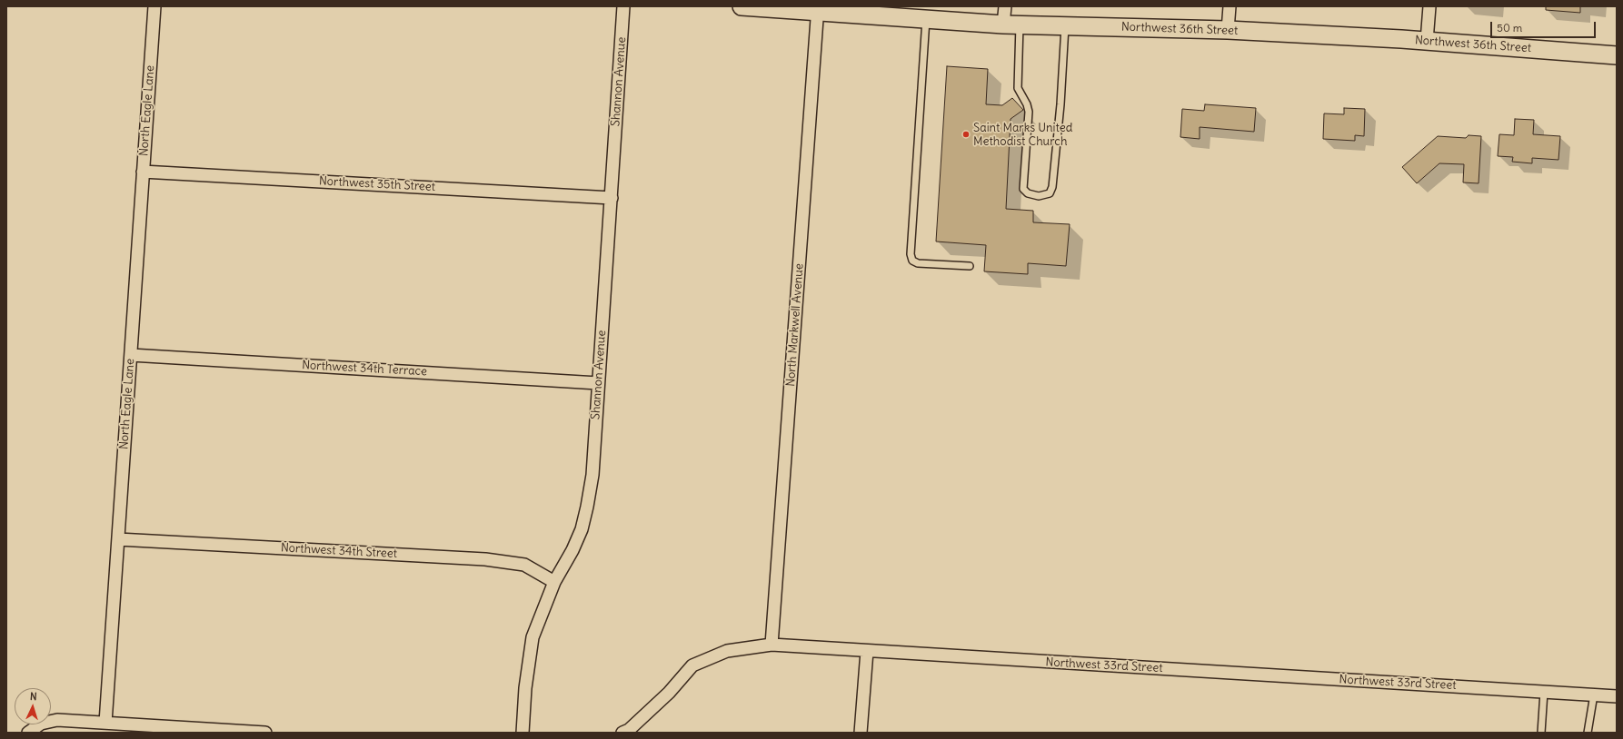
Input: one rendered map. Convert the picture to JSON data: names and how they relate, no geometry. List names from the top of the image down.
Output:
{
  "streets": {
    "street": [
      "Northwest 36th Street",
      "Shannon Avenue",
      "North Eagle Lane",
      "Northwest 35th Street",
      "North Markwell Avenue",
      "Northwest 34th Terrace",
      "Northwest 34th Street",
      "Northwest 33rd Street"
    ]
  },
  "crossings": [
    ["Northwest 36th Street", "North Markwell Avenue"],
    ["Shannon Avenue", "Northwest 35th Street"],
    ["Shannon Avenue", "Northwest 34th Terrace"],
    ["Shannon Avenue", "Northwest 34th Street"],
    ["North Eagle Lane", "Northwest 35th Street"],
    ["North Eagle Lane", "Northwest 34th Terrace"],
    ["North Eagle Lane", "Northwest 34th Street"],
    ["North Markwell Avenue", "Northwest 33rd Street"]
  ],
  "places": ["Saint Marks United Methodist Church"],
  "scale_bar": "50 m",
  "north": "top"
}
